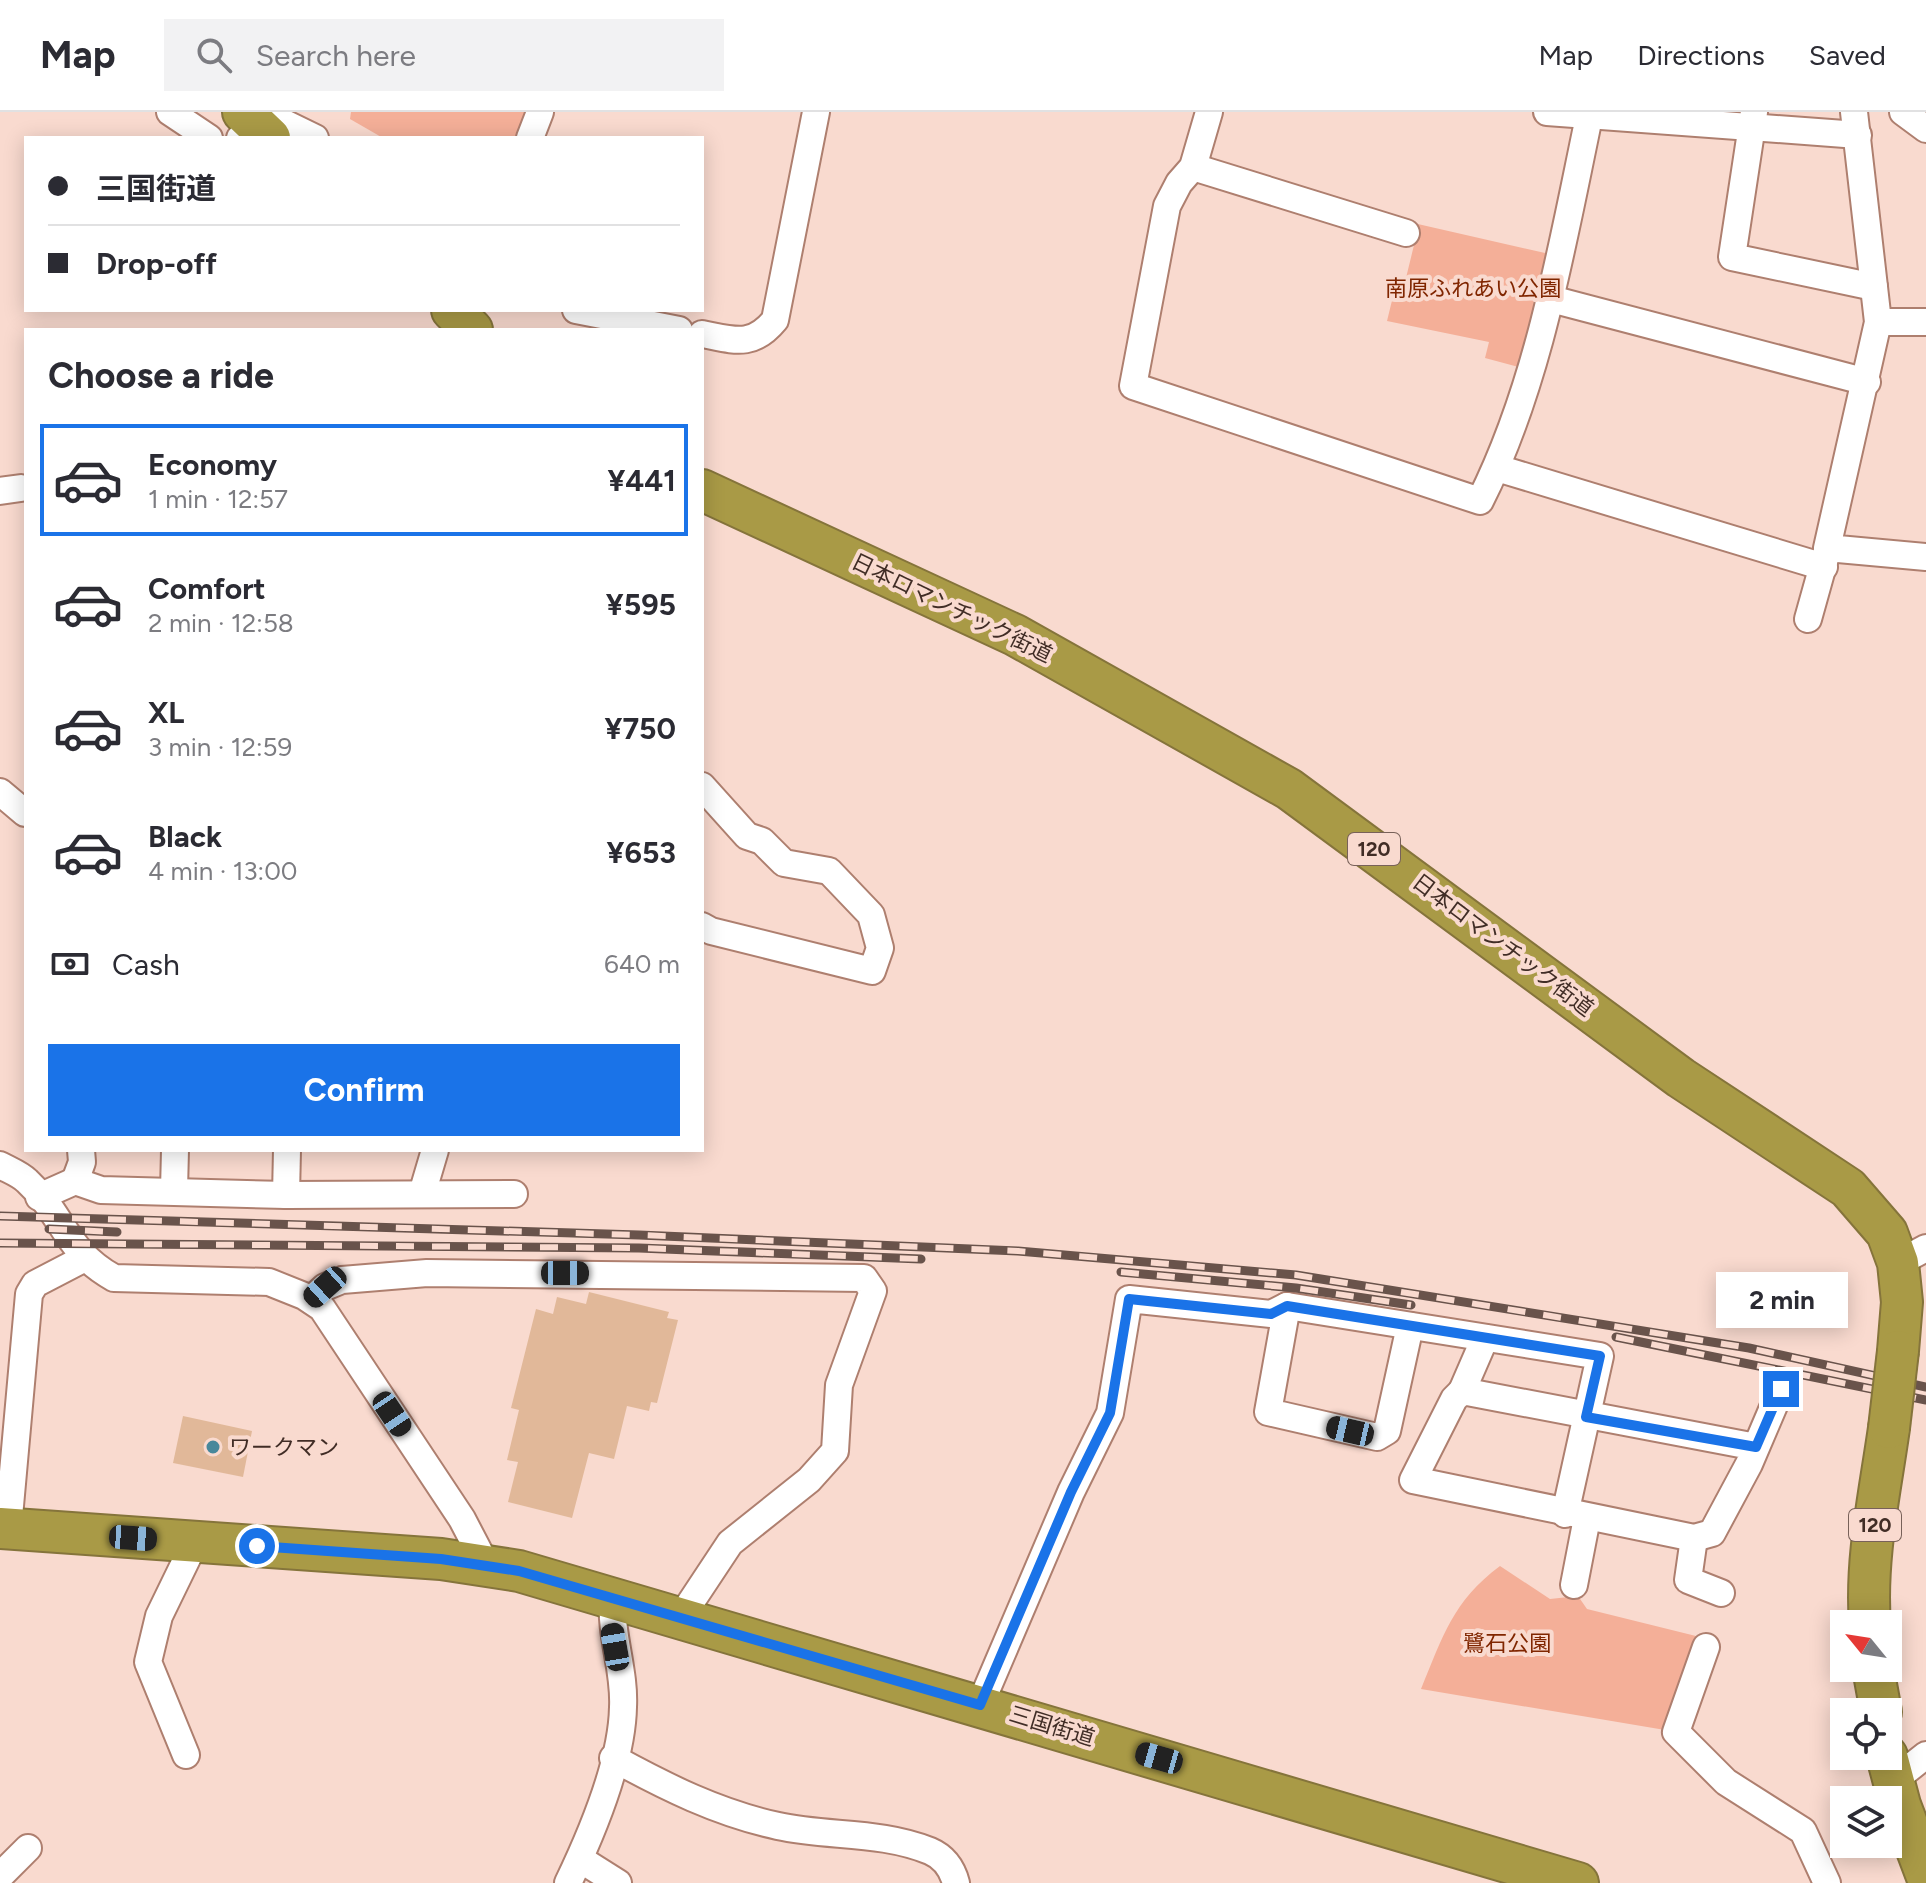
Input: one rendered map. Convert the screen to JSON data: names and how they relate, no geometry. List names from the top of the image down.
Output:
{
  "streets": {
    "highway": ["日本ロマンチック街道", "120", "三国街道"]
  },
  "parks": ["南原ふれあい公園", "鷺石公園"],
  "places": ["ワークマン"],
  "north": "top left",
  "page": {
    "header": "Map",
    "search": "Search here",
    "nav": ["Map", "Directions", "Saved"],
    "banner": ["三国街道", "Drop-off"],
    "heading": "Choose a ride",
    "list": [
      {
        "name": "Economy",
        "note": "1 min · 12:57",
        "value": "¥441"
      },
      {
        "name": "Comfort",
        "note": "2 min · 12:58",
        "value": "¥595"
      },
      {
        "name": "XL",
        "note": "3 min · 12:59",
        "value": "¥750"
      },
      {
        "name": "Black",
        "note": "4 min · 13:00",
        "value": "¥653"
      }
    ],
    "pay": ["Cash", "640 m"],
    "buttons": "Confirm",
    "bubble": "2 min"
  }
}
